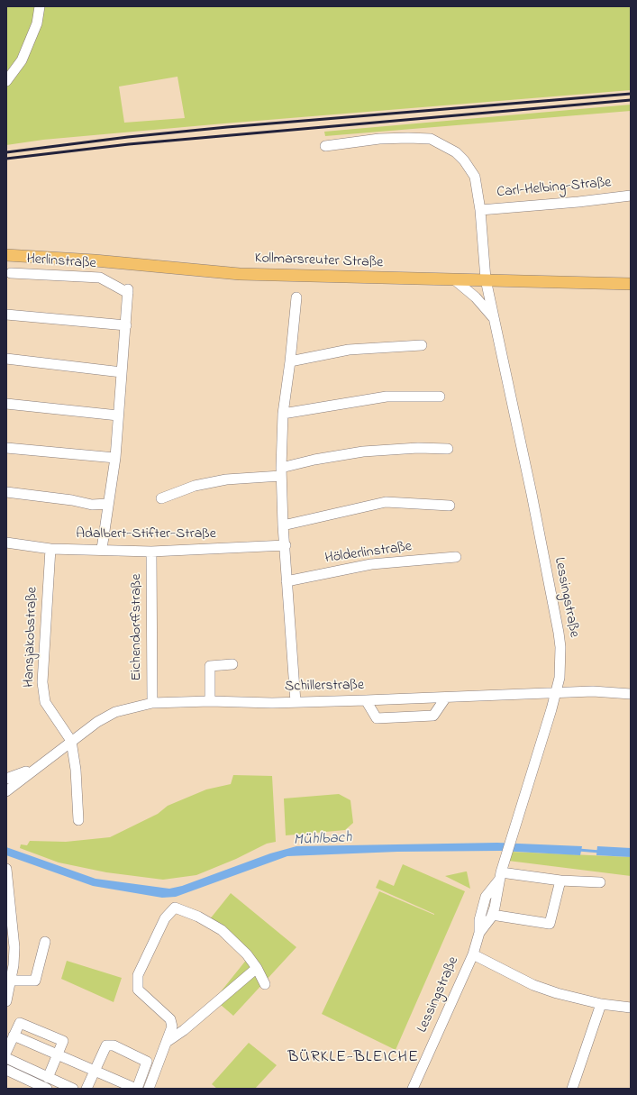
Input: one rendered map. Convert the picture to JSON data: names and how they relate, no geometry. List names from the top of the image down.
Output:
{
  "streets": {
    "main road": ["Kollmarsreuter Straße"],
    "street": [
      "Carl-Helbing-Straße",
      "Herlinstraße",
      "Adalbert-Stifter-Straße",
      "Hölderlinstraße",
      "Lessingstraße",
      "Eichendorffstraße",
      "Hansjakobstraße",
      "Schillerstraße"
    ]
  },
  "crossings": [
    ["Carl-Helbing-Straße", "Kollmarsreuter Straße"],
    ["Carl-Helbing-Straße", "Lessingstraße"],
    ["Kollmarsreuter Straße", "Lessingstraße"],
    ["Herlinstraße", "Adalbert-Stifter-Straße"],
    ["Adalbert-Stifter-Straße", "Eichendorffstraße"],
    ["Adalbert-Stifter-Straße", "Hansjakobstraße"],
    ["Lessingstraße", "Schillerstraße"],
    ["Eichendorffstraße", "Schillerstraße"],
    ["Hansjakobstraße", "Schillerstraße"]
  ],
  "districts": ["BÜRKLE-BLEICHE"],
  "water": ["Mühlbach"]
}
